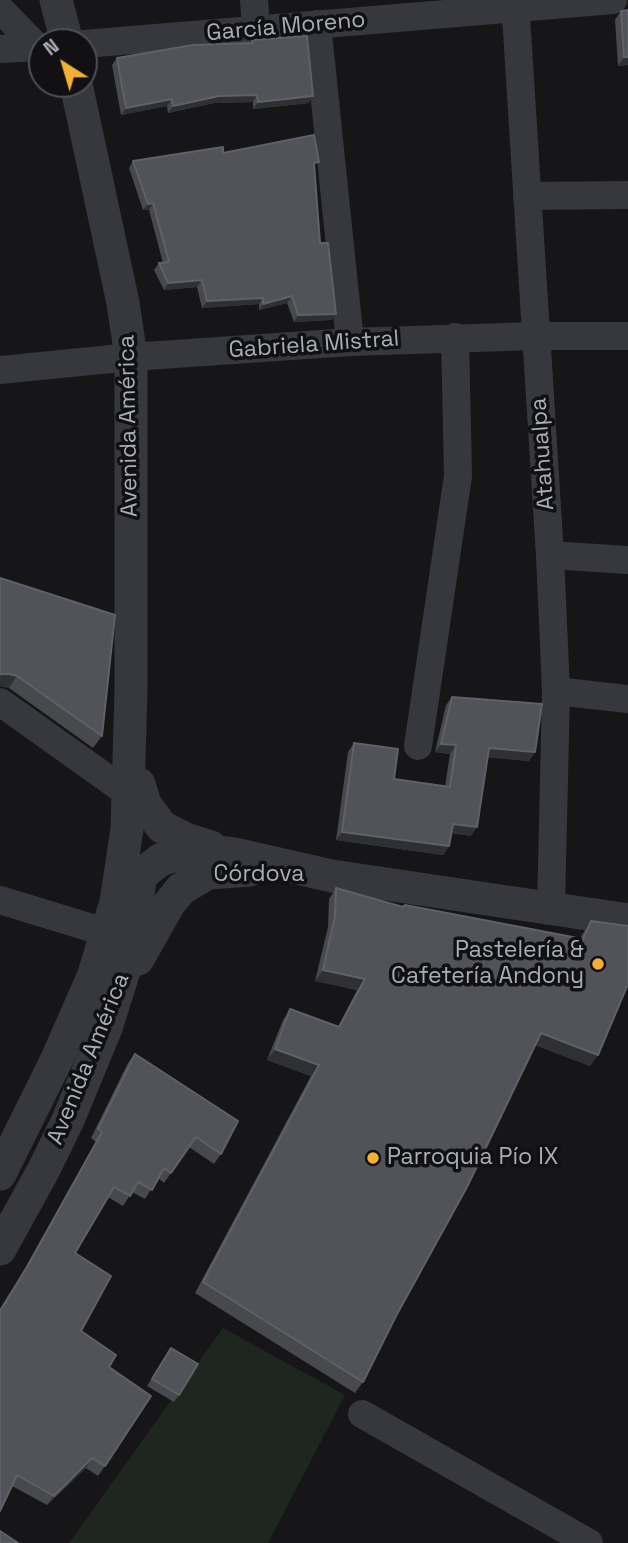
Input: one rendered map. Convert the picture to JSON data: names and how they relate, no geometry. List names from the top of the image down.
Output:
{
  "streets": {
    "street": [
      "García Moreno",
      "Gabriela Mistral",
      "Avenida América",
      "Atahualpa",
      "Córdova"
    ]
  },
  "crossings": [
    ["García Moreno", "Atahualpa"],
    ["Gabriela Mistral", "Avenida América"],
    ["Gabriela Mistral", "Atahualpa"],
    ["Avenida América", "Córdova"],
    ["Atahualpa", "Córdova"]
  ],
  "places": ["Pastelería & Cafetería Andony", "Parroquia Pío IX"],
  "north": "top left"
}
